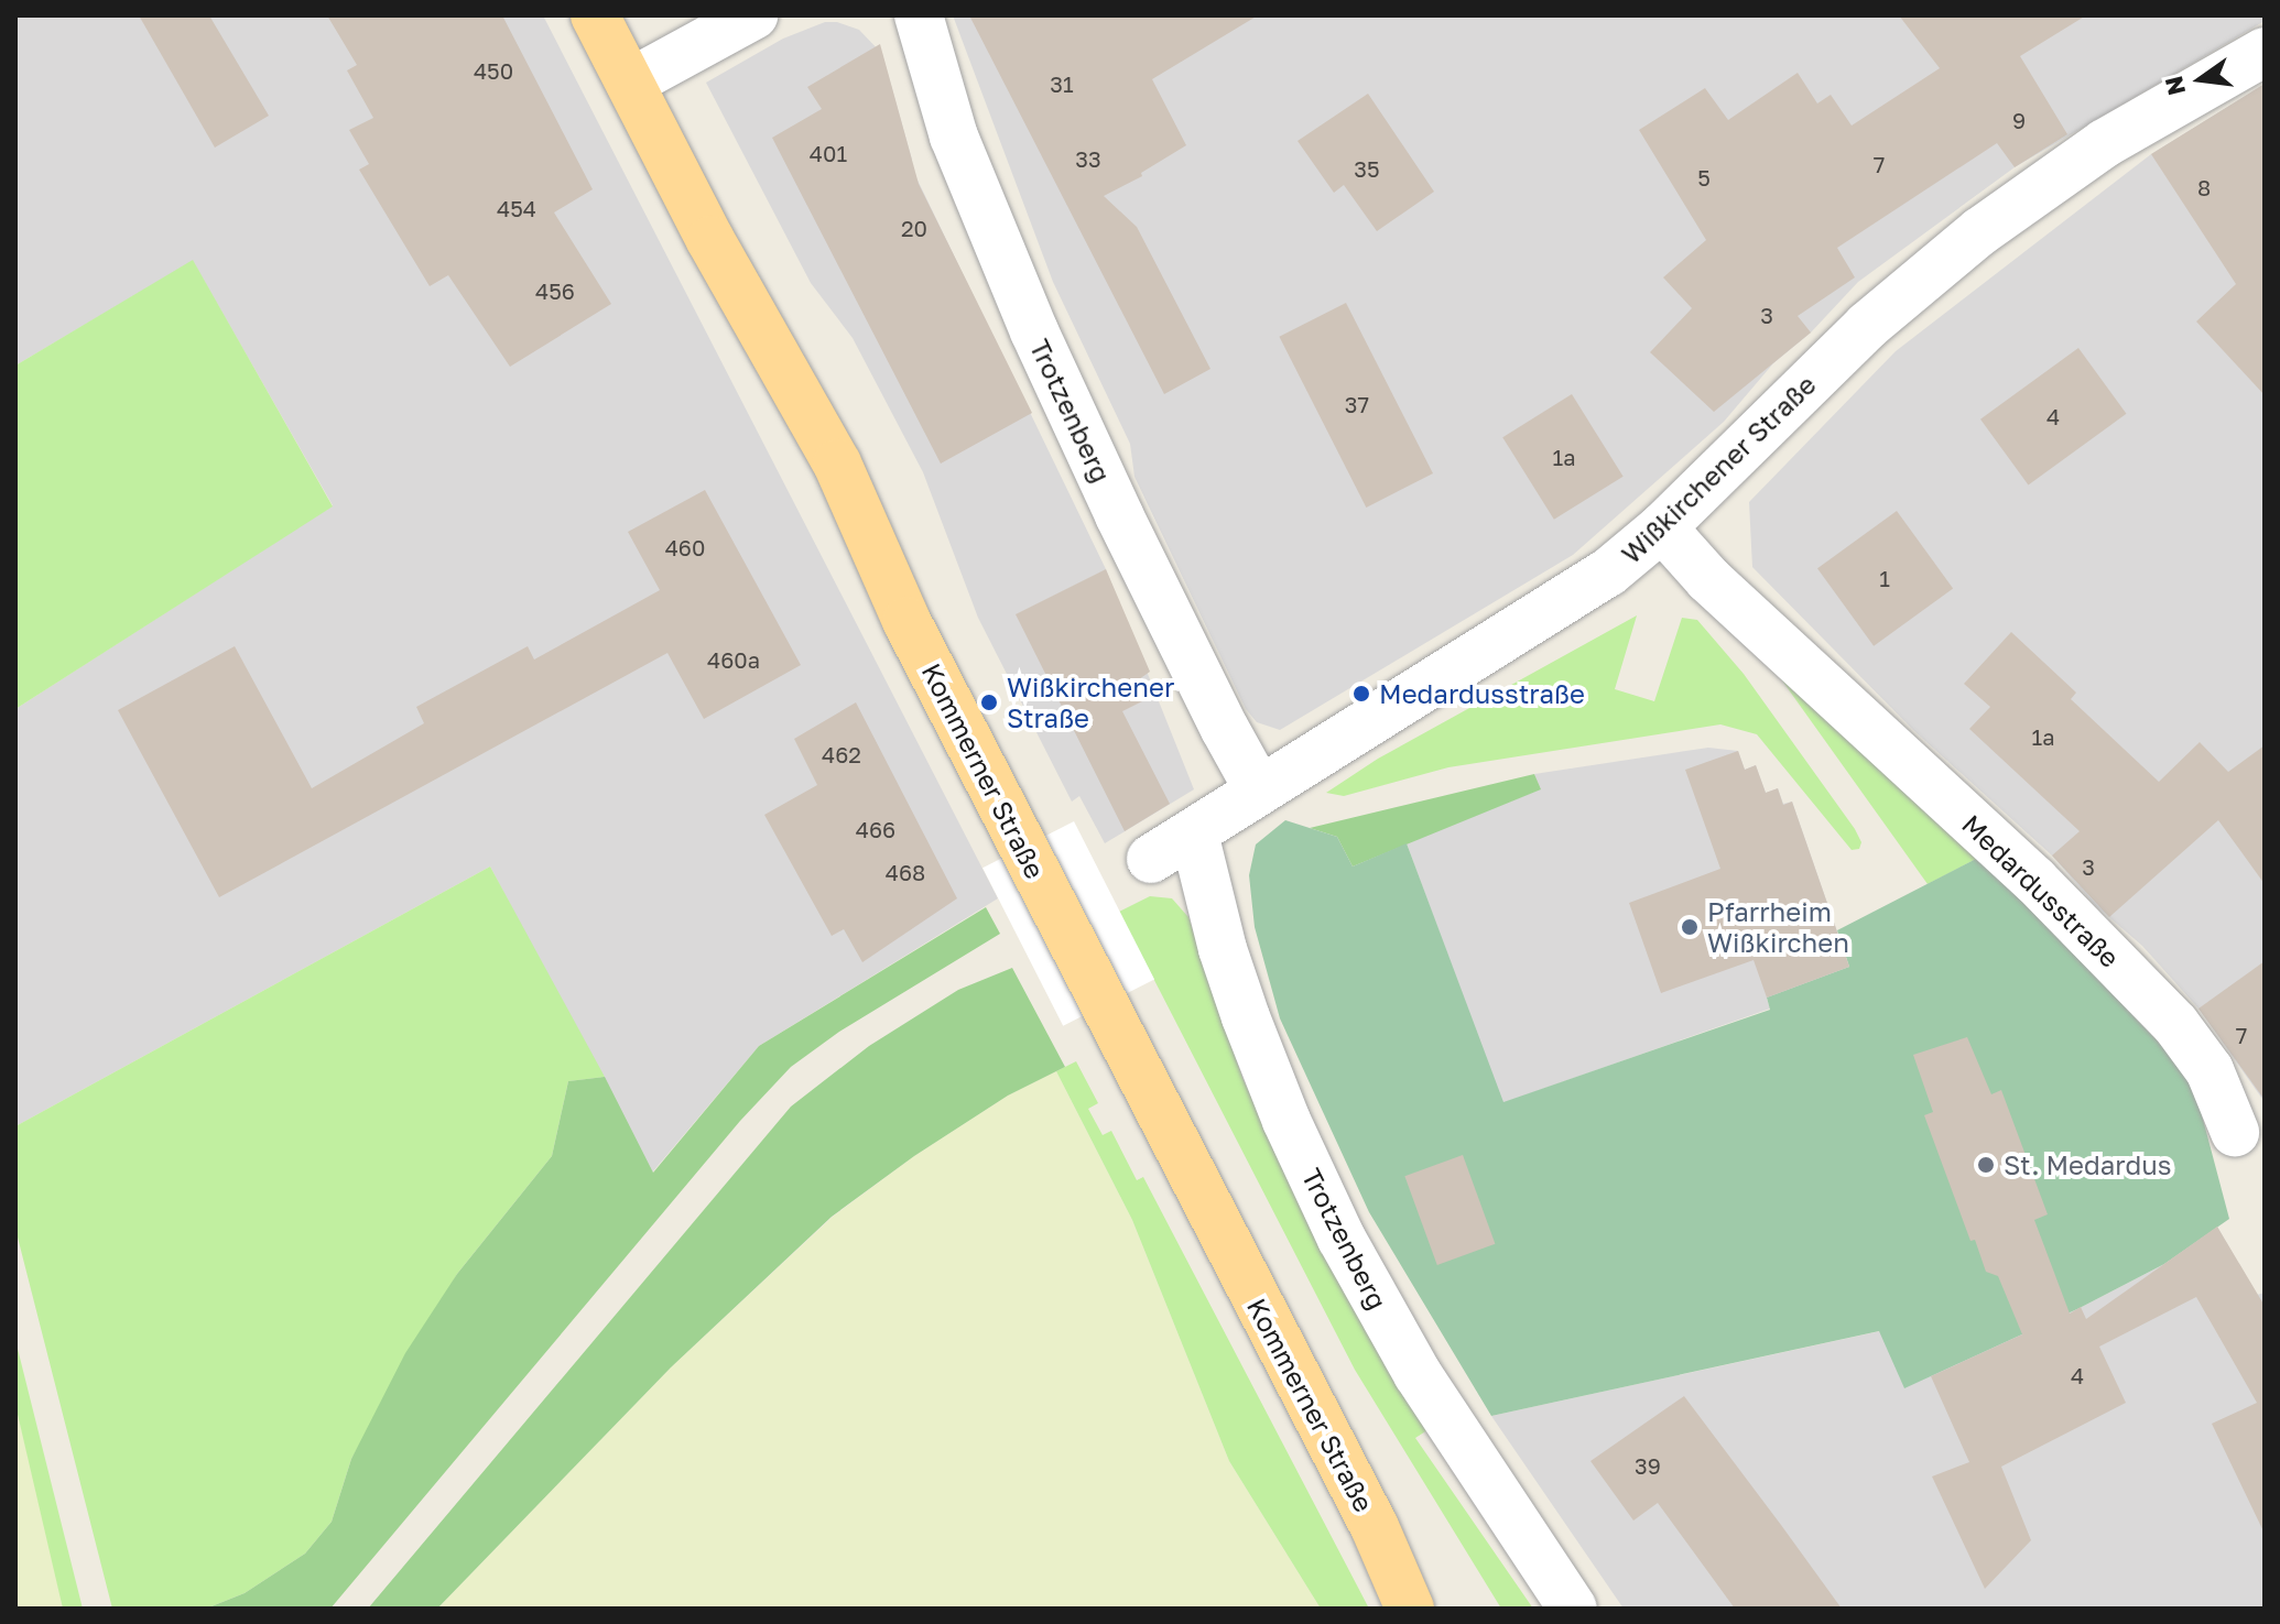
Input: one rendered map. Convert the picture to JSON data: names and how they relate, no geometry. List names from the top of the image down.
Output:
{
  "streets": {
    "main road": ["Kommerner Straße"],
    "street": ["Trotzenberg", "Wißkirchener Straße", "Medardusstraße"]
  },
  "crossings": [
    ["Trotzenberg", "Wißkirchener Straße"],
    ["Wißkirchener Straße", "Medardusstraße"]
  ],
  "places": [
    "Medardusstraße",
    "Wißkirchener Straße",
    "Pfarrheim Wißkirchen",
    "St. Medardus"
  ],
  "house_numbers": [
    "450",
    "31",
    "9",
    "401",
    "33",
    "7",
    "35",
    "5",
    "8",
    "454",
    "20",
    "456",
    "3",
    "37",
    "4",
    "1a",
    "460",
    "1",
    "460a",
    "1a",
    "462",
    "466",
    "3",
    "468",
    "7",
    "4",
    "39"
  ],
  "north": "left"
}
